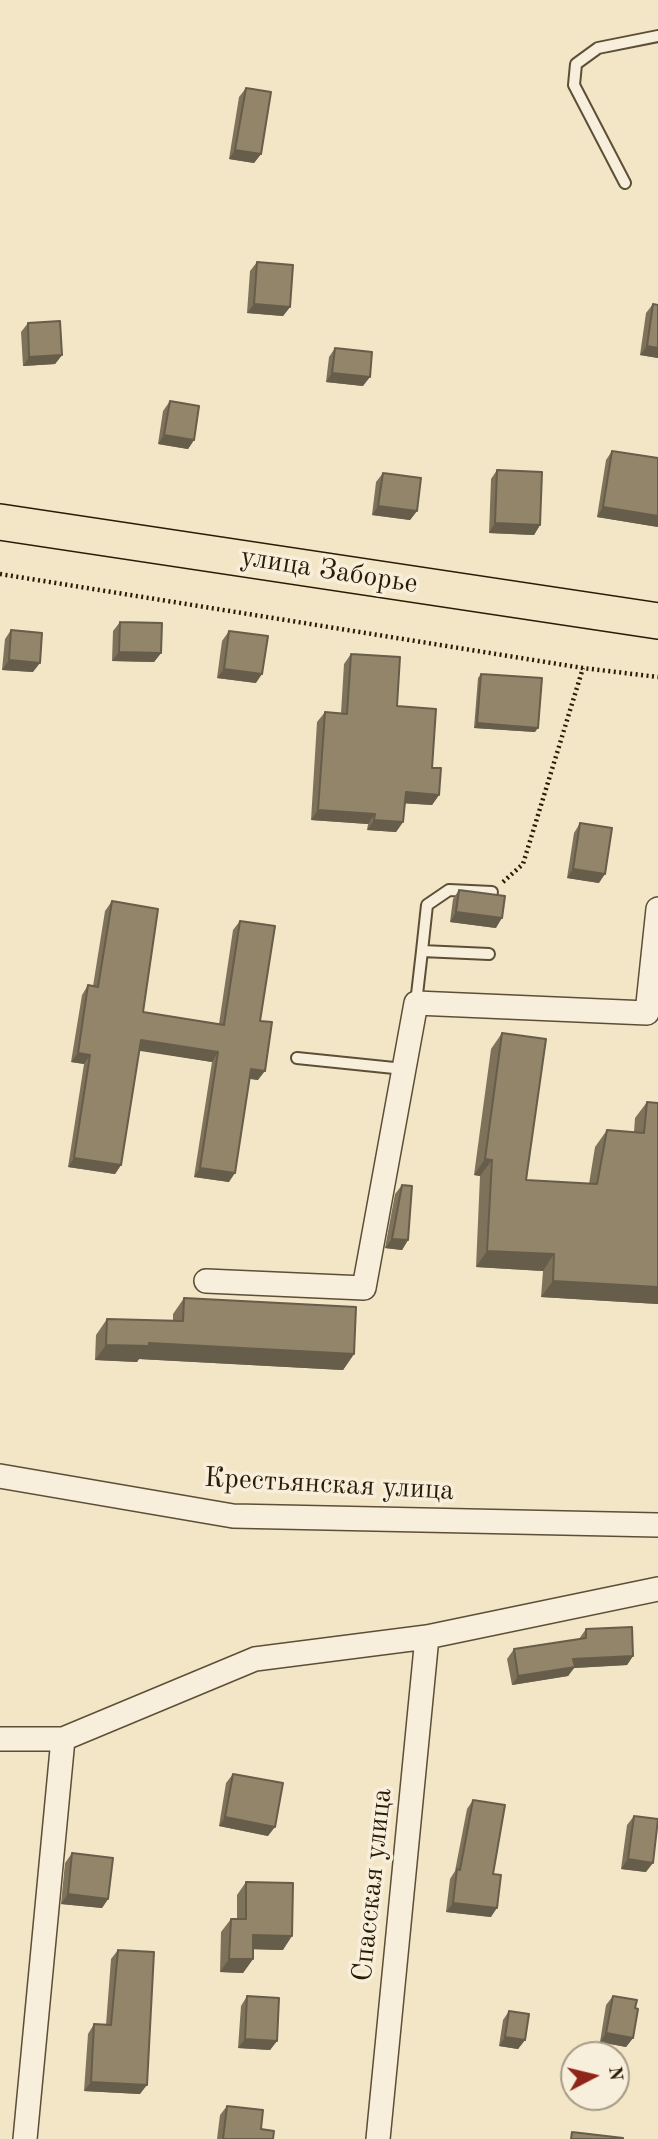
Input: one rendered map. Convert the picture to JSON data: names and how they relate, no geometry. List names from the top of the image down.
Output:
{
  "streets": {
    "main road": ["улица Заборье"],
    "street": ["Крестьянская улица", "Спасская улица"]
  },
  "north": "right"
}
